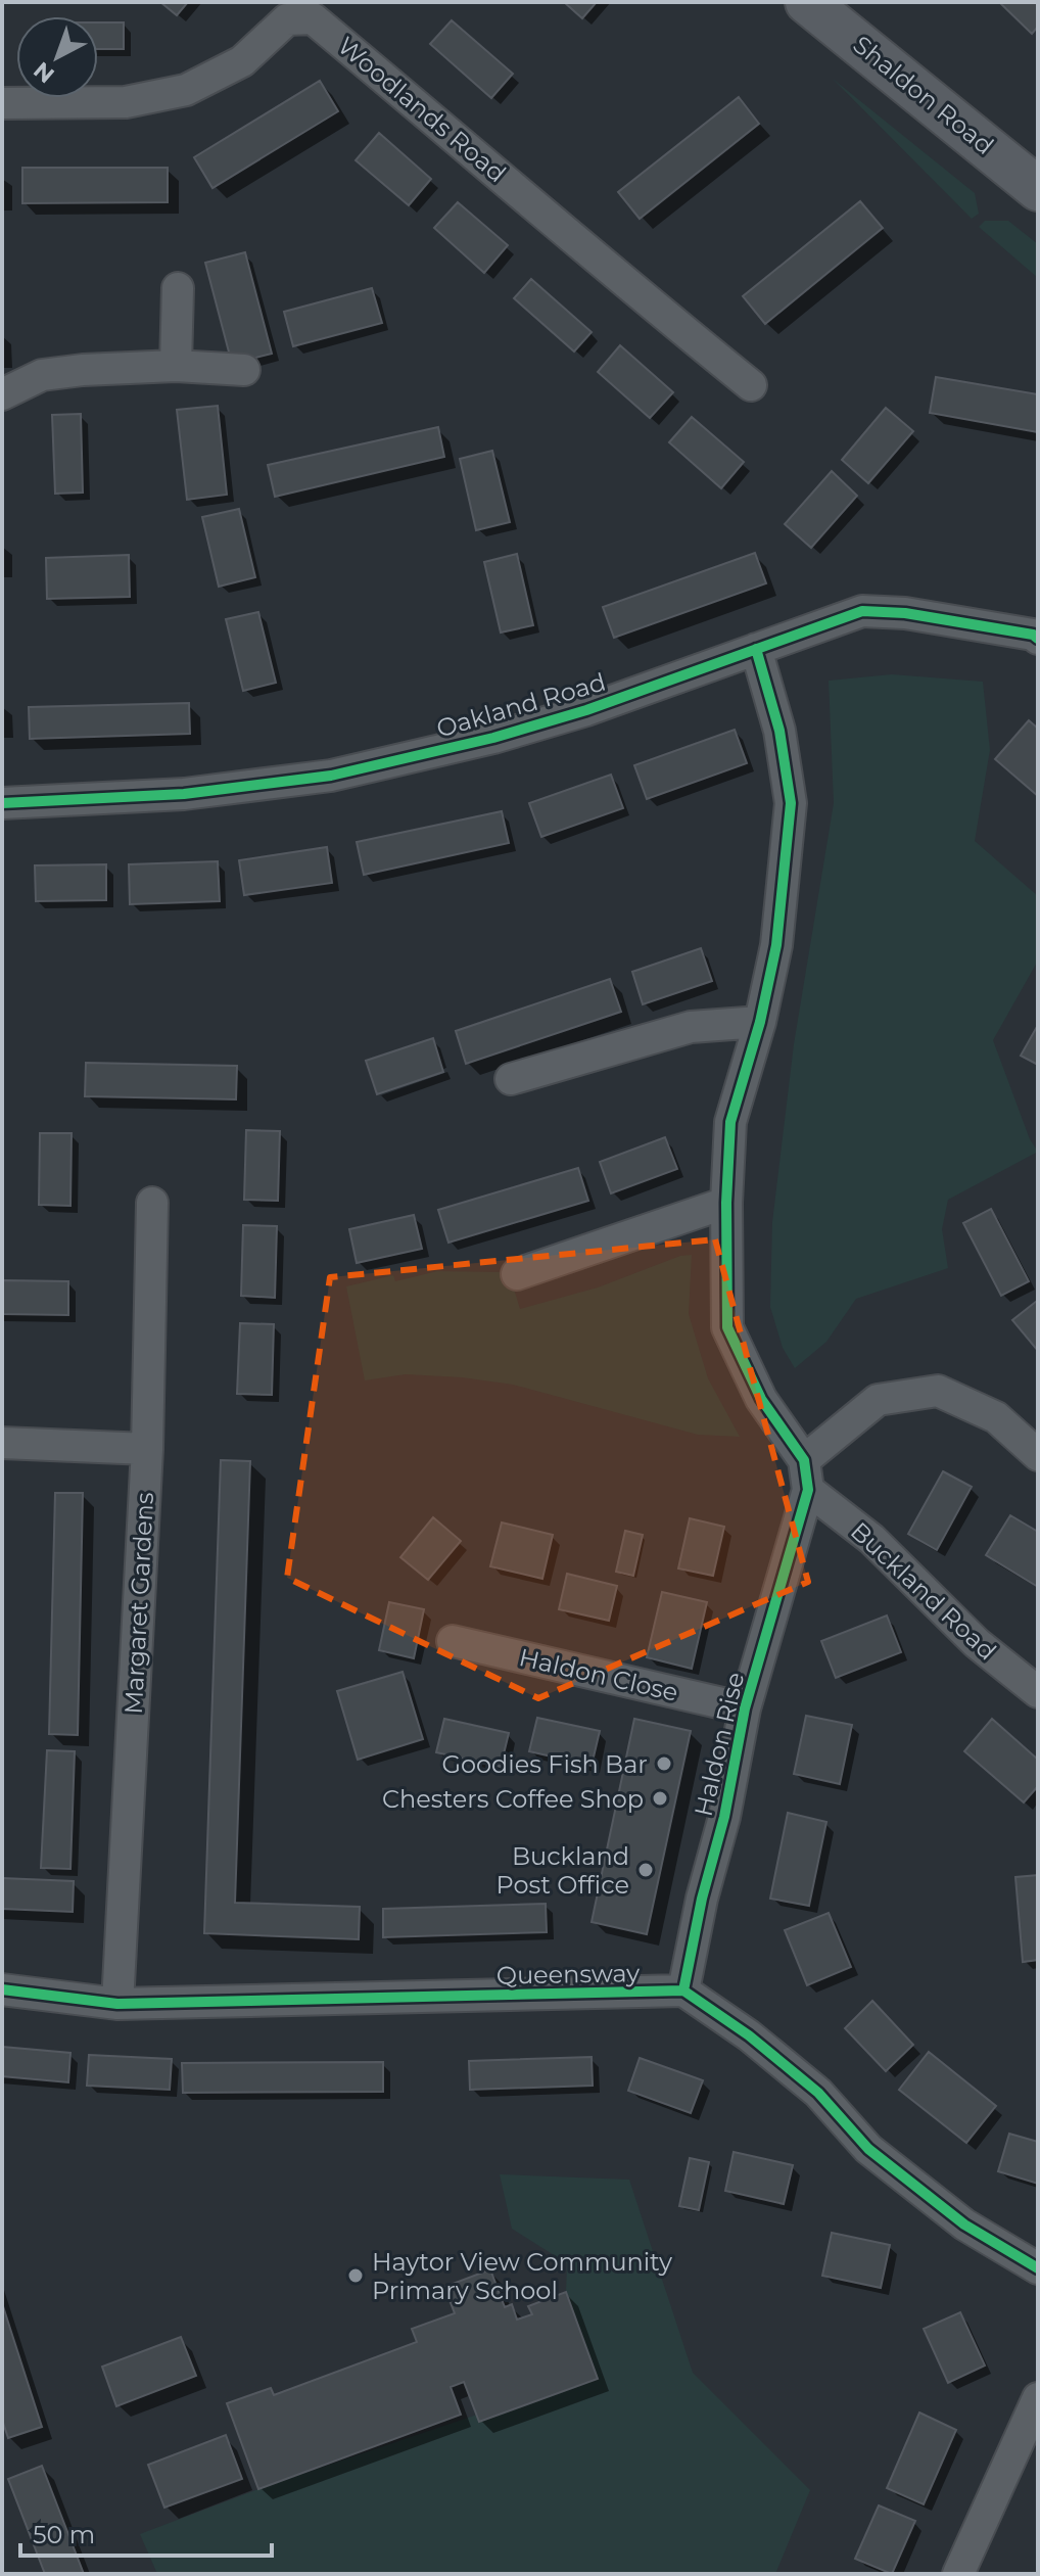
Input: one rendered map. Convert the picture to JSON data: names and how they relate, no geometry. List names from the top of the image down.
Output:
{
  "streets": {
    "street": [
      "Shaldon Road",
      "Woodlands Road",
      "Oakland Road",
      "Buckland Road",
      "Margaret Gardens",
      "Haldon Close",
      "Haldon Rise",
      "Queensway"
    ]
  },
  "crossings": [
    ["Oakland Road", "Buckland Road"],
    ["Buckland Road", "Haldon Rise"],
    ["Margaret Gardens", "Queensway"],
    ["Haldon Close", "Haldon Rise"],
    ["Haldon Rise", "Queensway"]
  ],
  "places": [
    "Goodies Fish Bar",
    "Chesters Coffee Shop",
    "Buckland Post Office",
    "Haytor View Community Primary School"
  ],
  "scale_bar": "50 m",
  "north": "bottom left"
}
